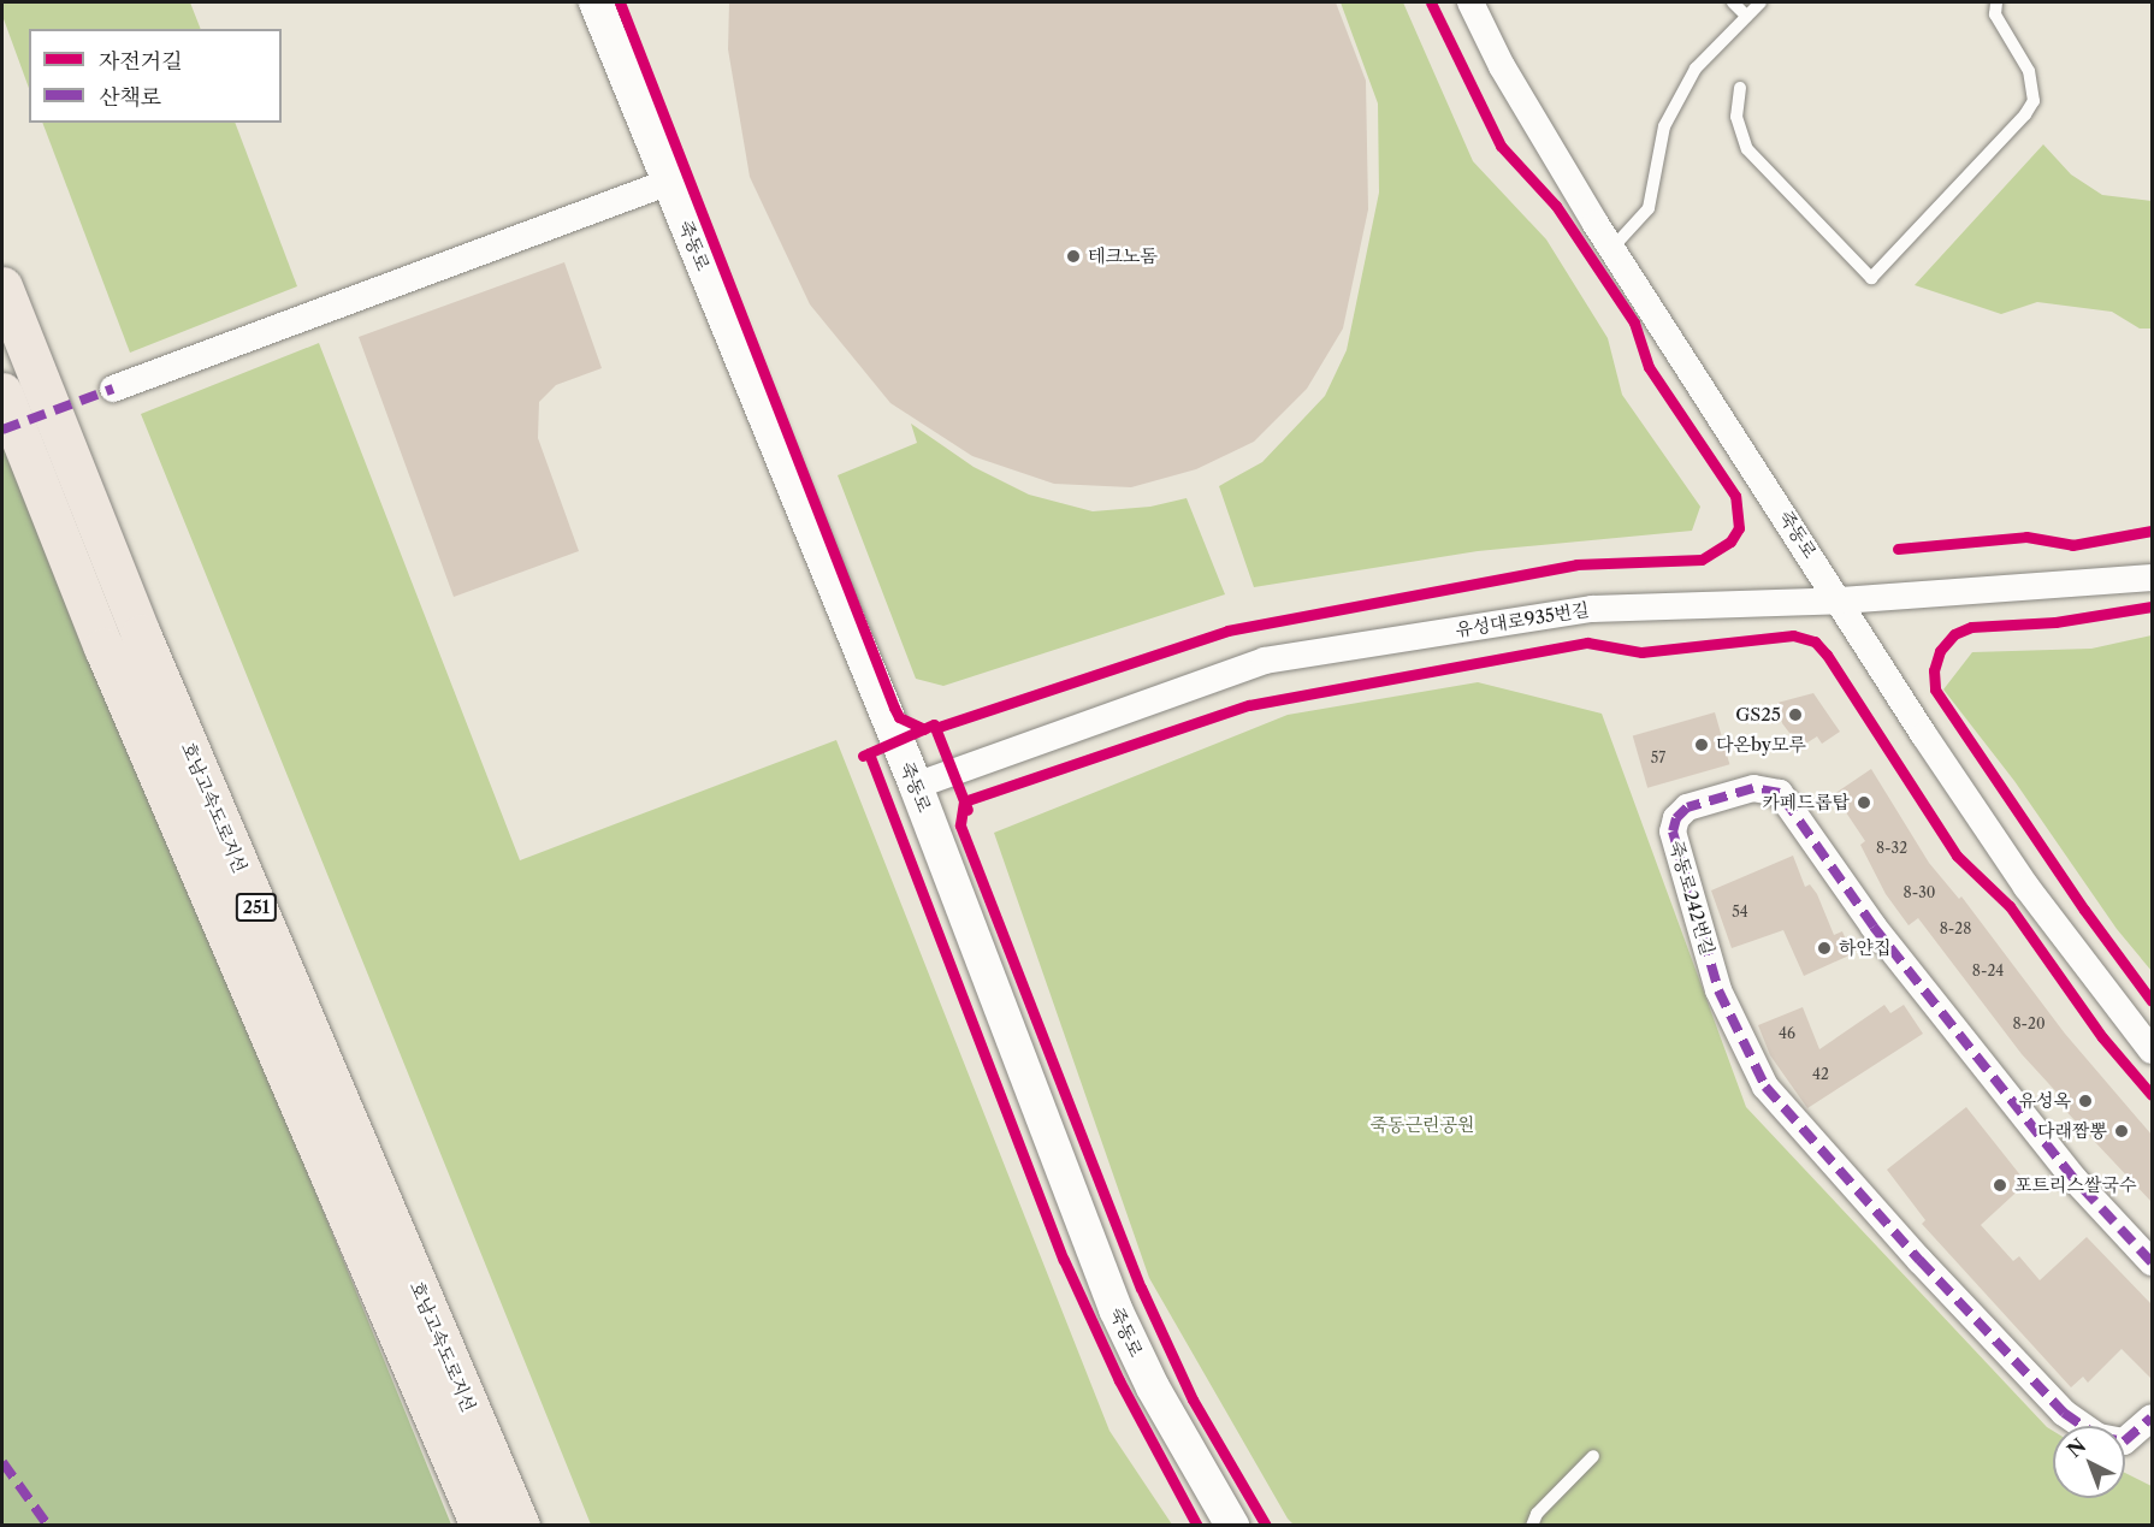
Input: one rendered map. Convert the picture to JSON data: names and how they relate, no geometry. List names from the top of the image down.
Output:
{
  "streets": {
    "highway": ["호남고속도로지선", "251"],
    "street": ["죽동로", "유성대로935번길", "죽동로242번길"]
  },
  "crossings": [
    ["죽동로", "유성대로935번길"]
  ],
  "parks": ["죽동근린공원"],
  "places": [
    "테크노돔",
    "GS25",
    "다온by모루",
    "카페드롭탑",
    "하얀집",
    "유성옥",
    "다래짬뽕",
    "포트리스쌀국수"
  ],
  "house_numbers": [
    "57",
    "8-32",
    "8-30",
    "54",
    "8-28",
    "8-24",
    "8-20",
    "46",
    "42"
  ],
  "legend": ["자전거길", "산책로"],
  "north": "top left"
}
